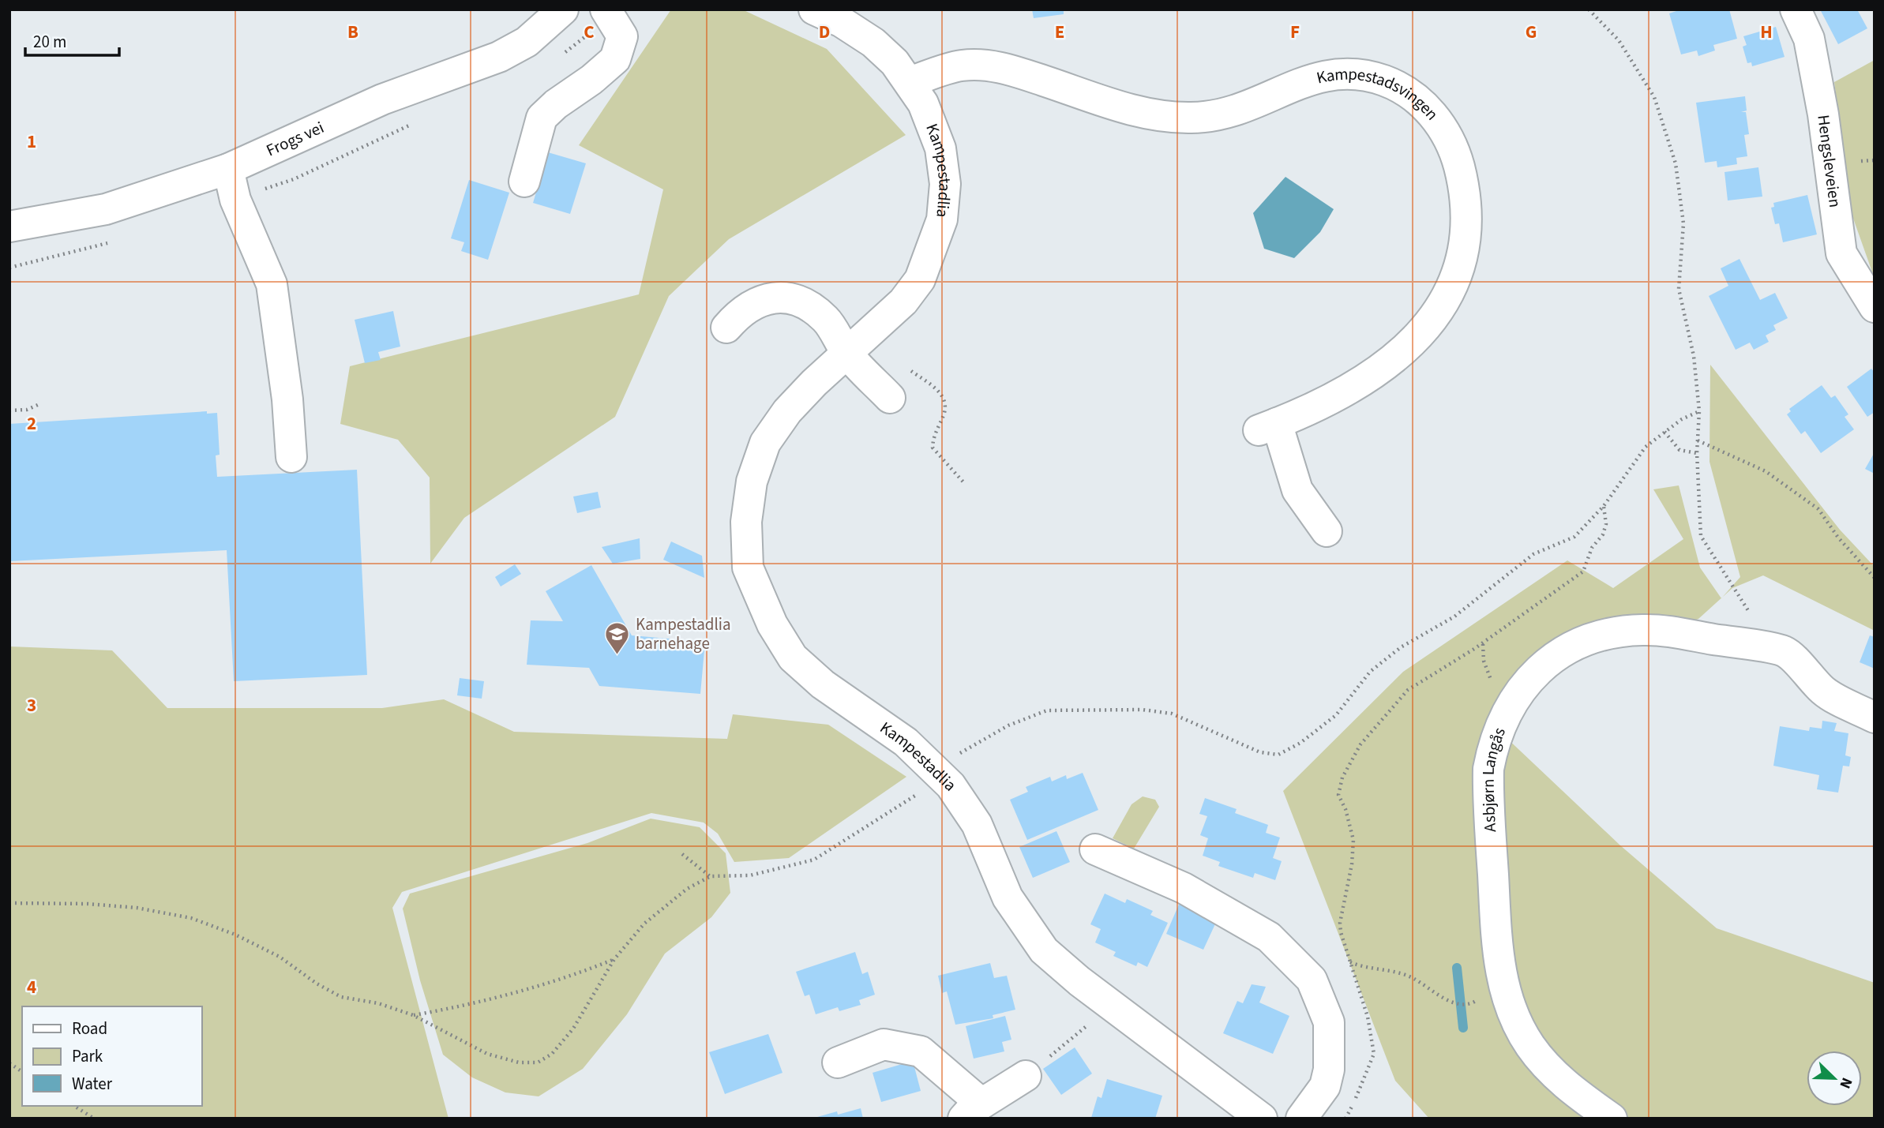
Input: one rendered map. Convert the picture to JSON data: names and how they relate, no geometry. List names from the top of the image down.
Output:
{
  "streets": {
    "street": [
      "Kampestadsvingen",
      "Frogs vei",
      "Hengsleveien",
      "Kampestadlia",
      "Asbjørn Langås"
    ]
  },
  "crossings": [
    ["Kampestadsvingen", "Kampestadlia"]
  ],
  "places": {
    "school or university": ["Kampestadlia barnehage"]
  },
  "legend": ["Road", "Park", "Water"],
  "scale_bar": "20 m",
  "north": "bottom right",
  "grid": {
    "columns": [
      "B",
      "C",
      "D",
      "E",
      "F",
      "G",
      "H"
    ],
    "rows": [
      "1",
      "2",
      "3",
      "4"
    ]
  }
}
